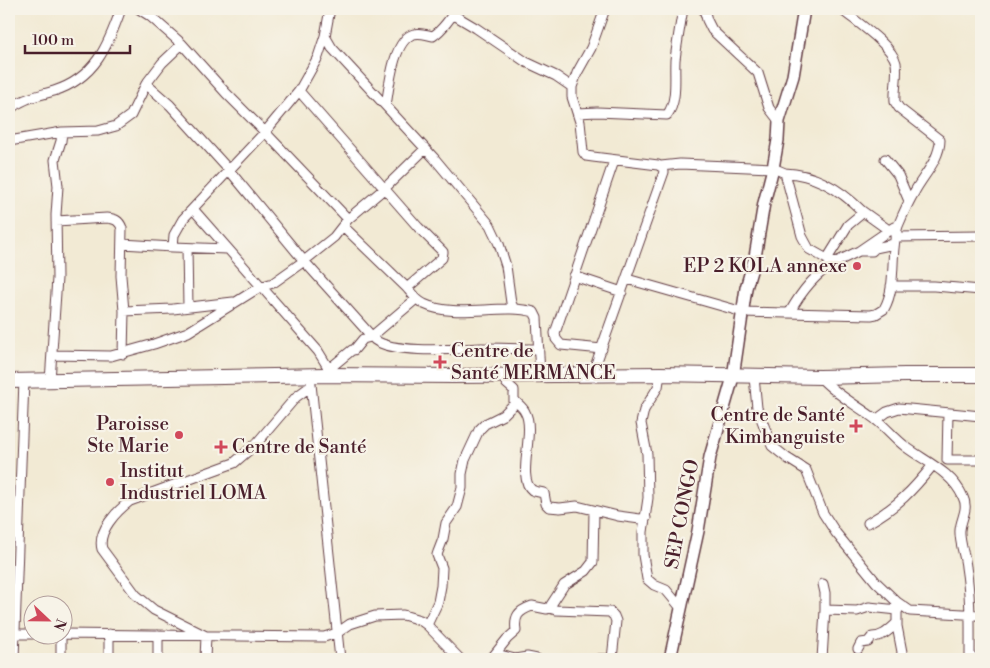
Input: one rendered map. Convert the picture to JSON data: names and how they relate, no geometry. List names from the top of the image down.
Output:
{
  "streets": {
    "street": ["SEP CONGO"]
  },
  "places": {
    "other": ["EP 2 KOLA annexe", "Paroisse Ste Marie", "Institut Industriel LOMA"],
    "health": ["Centre de Santé MERMANCE", "Centre de Santé Kimbanguiste", "Centre de Santé"]
  },
  "scale_bar": "100 m",
  "north": "right"
}
